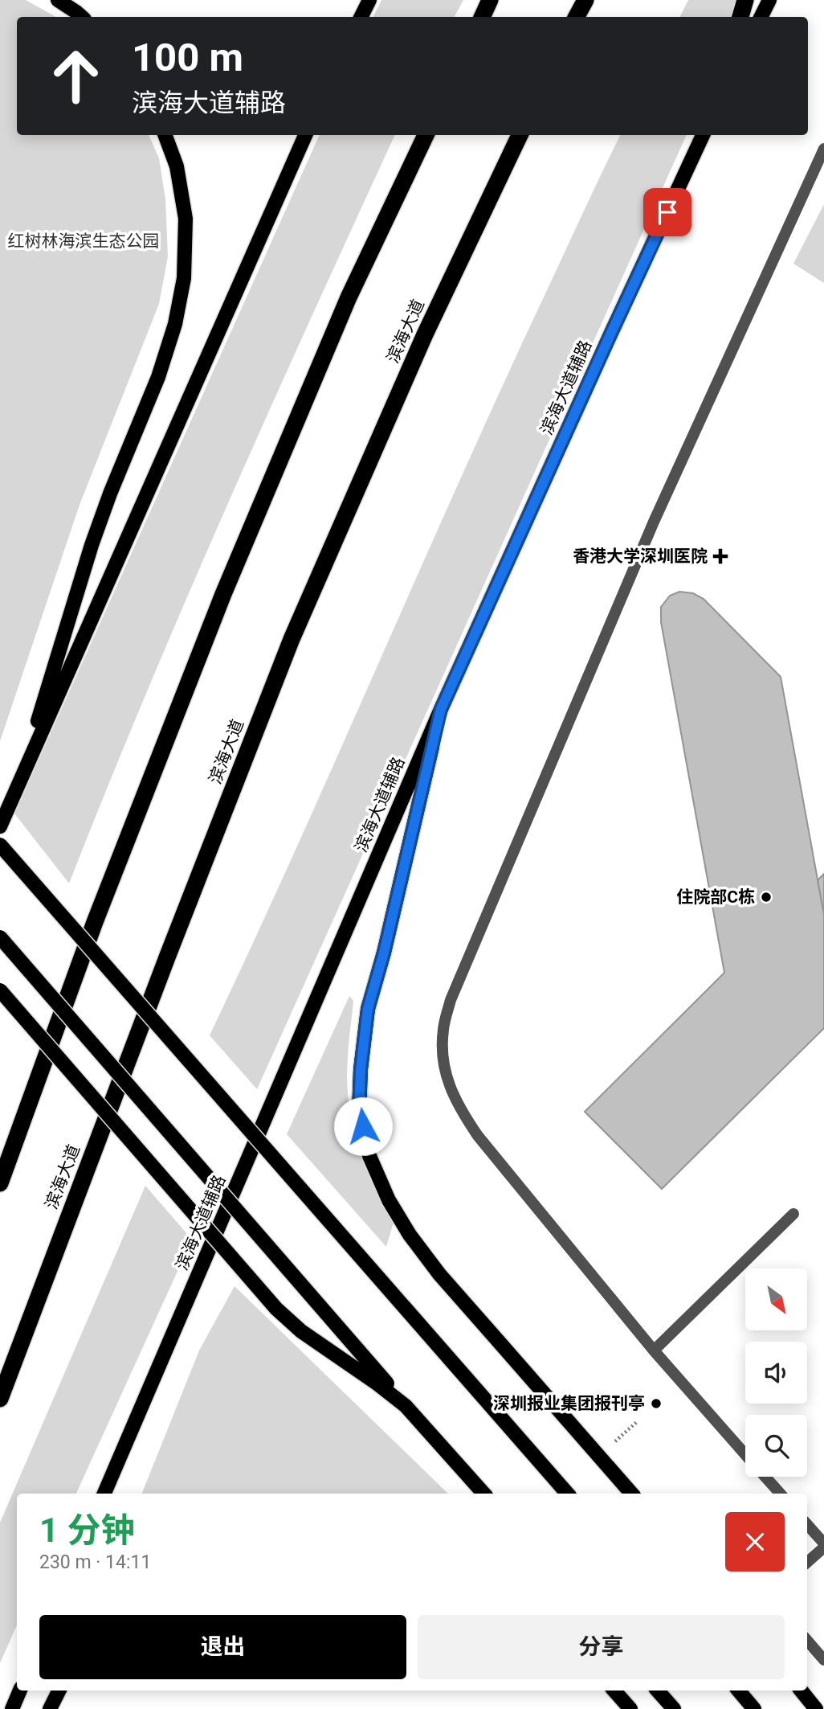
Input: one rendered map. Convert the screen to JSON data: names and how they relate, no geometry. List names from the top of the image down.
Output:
{
  "streets": {
    "highway": ["滨海大道"],
    "main road": ["滨海大道辅路"]
  },
  "parks": ["红树林海滨生态公园"],
  "places": {
    "health": ["香港大学深圳医院"],
    "other": ["住院部C栋", "深圳报业集团报刊亭"]
  },
  "north": "bottom right",
  "page": {
    "turn": ["100 m", "滨海大道辅路"],
    "heading": ["1 分钟", "230 m · 14:11"],
    "buttons": ["退出", "分享"]
  }
}
